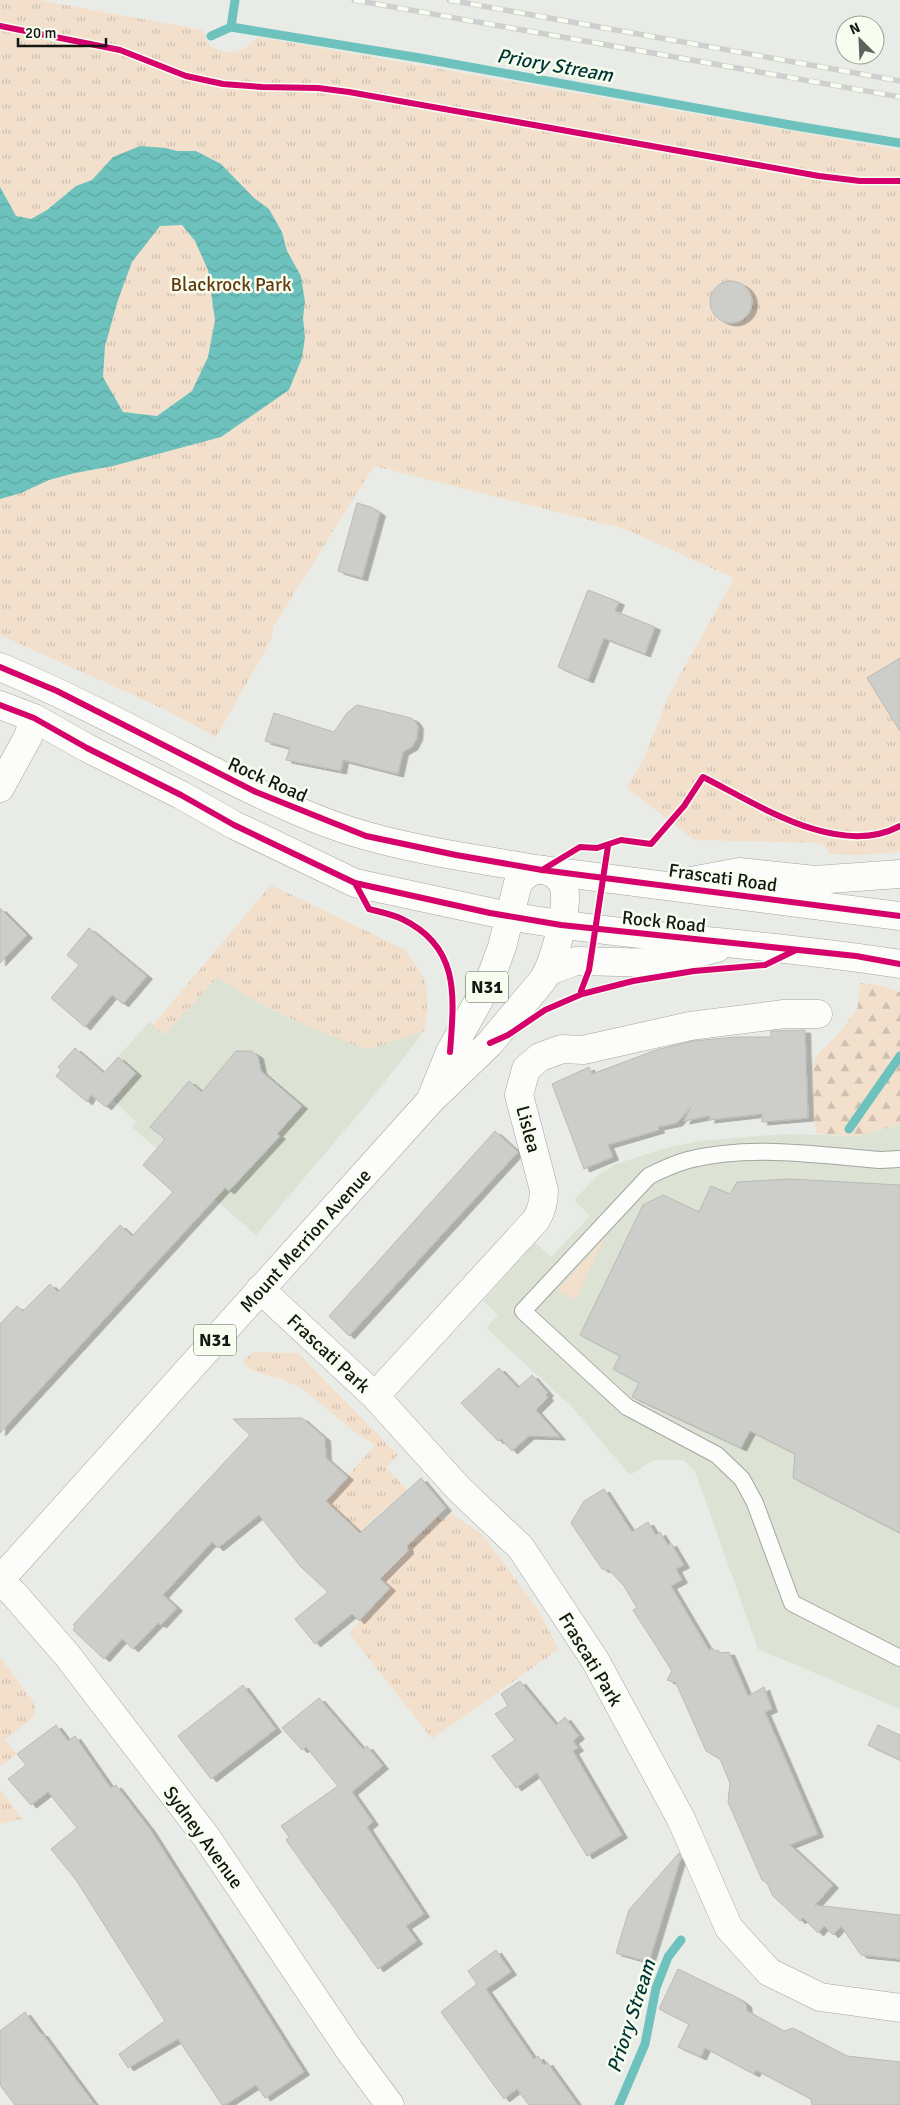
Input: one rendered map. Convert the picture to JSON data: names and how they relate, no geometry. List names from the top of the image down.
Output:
{
  "streets": {
    "main road": [
      "Rock Road",
      "Frascati Road",
      "N31",
      "Lislea",
      "Mount Merrion Avenue",
      "Frascati Park",
      "Sydney Avenue"
    ]
  },
  "crossings": [
    ["Rock Road", "Frascati Road"],
    ["Rock Road", "Mount Merrion Avenue"],
    ["Frascati Road", "Mount Merrion Avenue"],
    ["Lislea", "Frascati Park"],
    ["Mount Merrion Avenue", "Frascati Park"],
    ["Mount Merrion Avenue", "Sydney Avenue"]
  ],
  "water": ["Priory Stream"],
  "parks": ["Blackrock Park"],
  "scale_bar": "20 m",
  "north": "top left"
}
